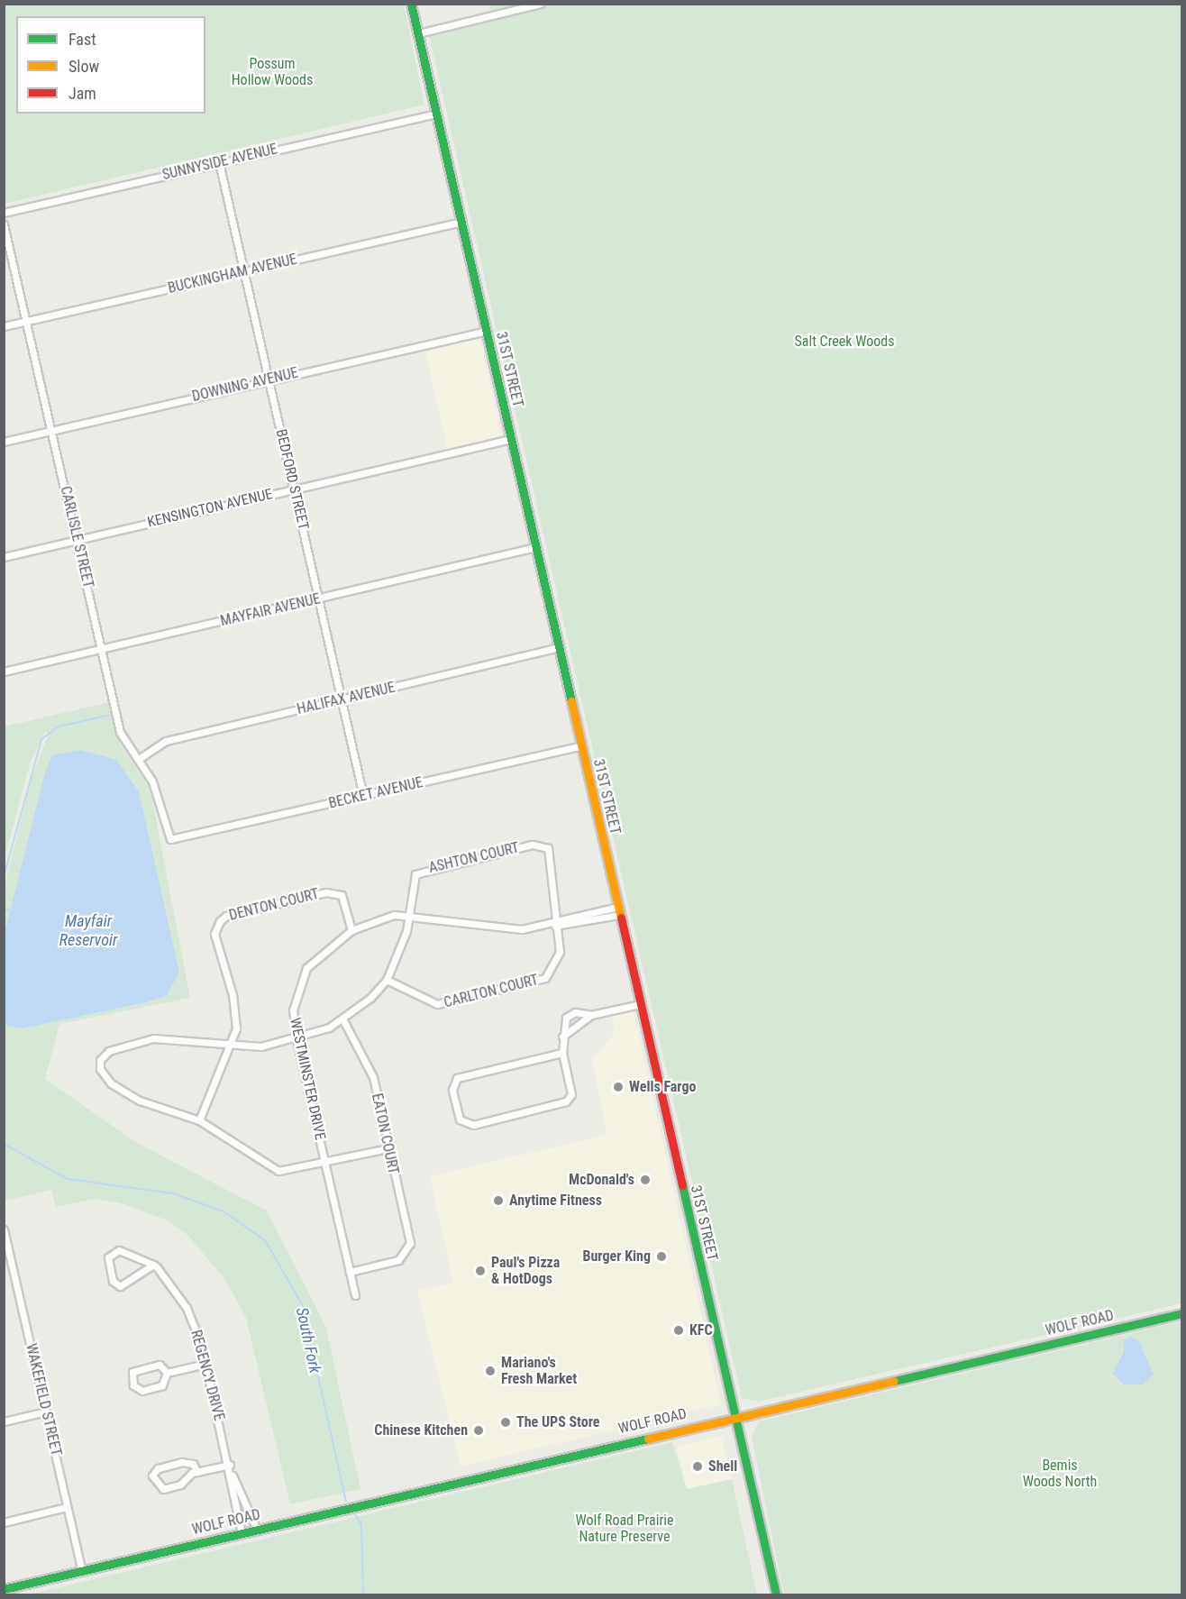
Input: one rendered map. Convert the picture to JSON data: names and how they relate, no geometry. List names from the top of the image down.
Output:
{
  "streets": {
    "main road": ["31ST STREET", "WOLF ROAD"],
    "street": [
      "SUNNYSIDE AVENUE",
      "BUCKINGHAM AVENUE",
      "DOWNING AVENUE",
      "BEDFORD STREET",
      "KENSINGTON AVENUE",
      "CARLISLE STREET",
      "MAYFAIR AVENUE",
      "HALIFAX AVENUE",
      "BECKET AVENUE",
      "ASHTON COURT",
      "DENTON COURT",
      "CARLTON COURT",
      "WESTMINSTER DRIVE",
      "EATON COURT",
      "REGENCY DRIVE",
      "WAKEFIELD STREET"
    ]
  },
  "crossings": [
    ["SUNNYSIDE AVENUE", "31ST STREET"],
    ["SUNNYSIDE AVENUE", "BEDFORD STREET"],
    ["BUCKINGHAM AVENUE", "31ST STREET"],
    ["BUCKINGHAM AVENUE", "BEDFORD STREET"],
    ["BUCKINGHAM AVENUE", "CARLISLE STREET"],
    ["31ST STREET", "DOWNING AVENUE"],
    ["31ST STREET", "KENSINGTON AVENUE"],
    ["31ST STREET", "MAYFAIR AVENUE"],
    ["31ST STREET", "HALIFAX AVENUE"],
    ["31ST STREET", "BECKET AVENUE"],
    ["31ST STREET", "WESTMINSTER DRIVE"],
    ["31ST STREET", "WOLF ROAD"],
    ["DOWNING AVENUE", "BEDFORD STREET"],
    ["DOWNING AVENUE", "CARLISLE STREET"],
    ["BEDFORD STREET", "KENSINGTON AVENUE"],
    ["BEDFORD STREET", "MAYFAIR AVENUE"],
    ["BEDFORD STREET", "HALIFAX AVENUE"],
    ["BEDFORD STREET", "BECKET AVENUE"],
    ["KENSINGTON AVENUE", "CARLISLE STREET"],
    ["CARLISLE STREET", "MAYFAIR AVENUE"],
    ["CARLISLE STREET", "HALIFAX AVENUE"],
    ["CARLISLE STREET", "BECKET AVENUE"],
    ["ASHTON COURT", "DENTON COURT"],
    ["ASHTON COURT", "CARLTON COURT"],
    ["ASHTON COURT", "WESTMINSTER DRIVE"],
    ["ASHTON COURT", "EATON COURT"],
    ["DENTON COURT", "WESTMINSTER DRIVE"],
    ["CARLTON COURT", "WESTMINSTER DRIVE"],
    ["WESTMINSTER DRIVE", "EATON COURT"],
    ["WOLF ROAD", "REGENCY DRIVE"],
    ["WOLF ROAD", "WAKEFIELD STREET"]
  ],
  "water": ["Mayfair Reservoir", "South Fork"],
  "parks": [
    "Possum Hollow Woods",
    "Salt Creek Woods",
    "Bemis Woods North",
    "Wolf Road Prairie Nature Preserve"
  ],
  "places": [
    "Wells Fargo",
    "McDonald's",
    "Anytime Fitness",
    "Burger King",
    "Paul's Pizza & HotDogs",
    "KFC",
    "Mariano's Fresh Market",
    "The UPS Store",
    "Chinese Kitchen",
    "Shell"
  ],
  "legend": ["Fast", "Slow", "Jam"]
}
